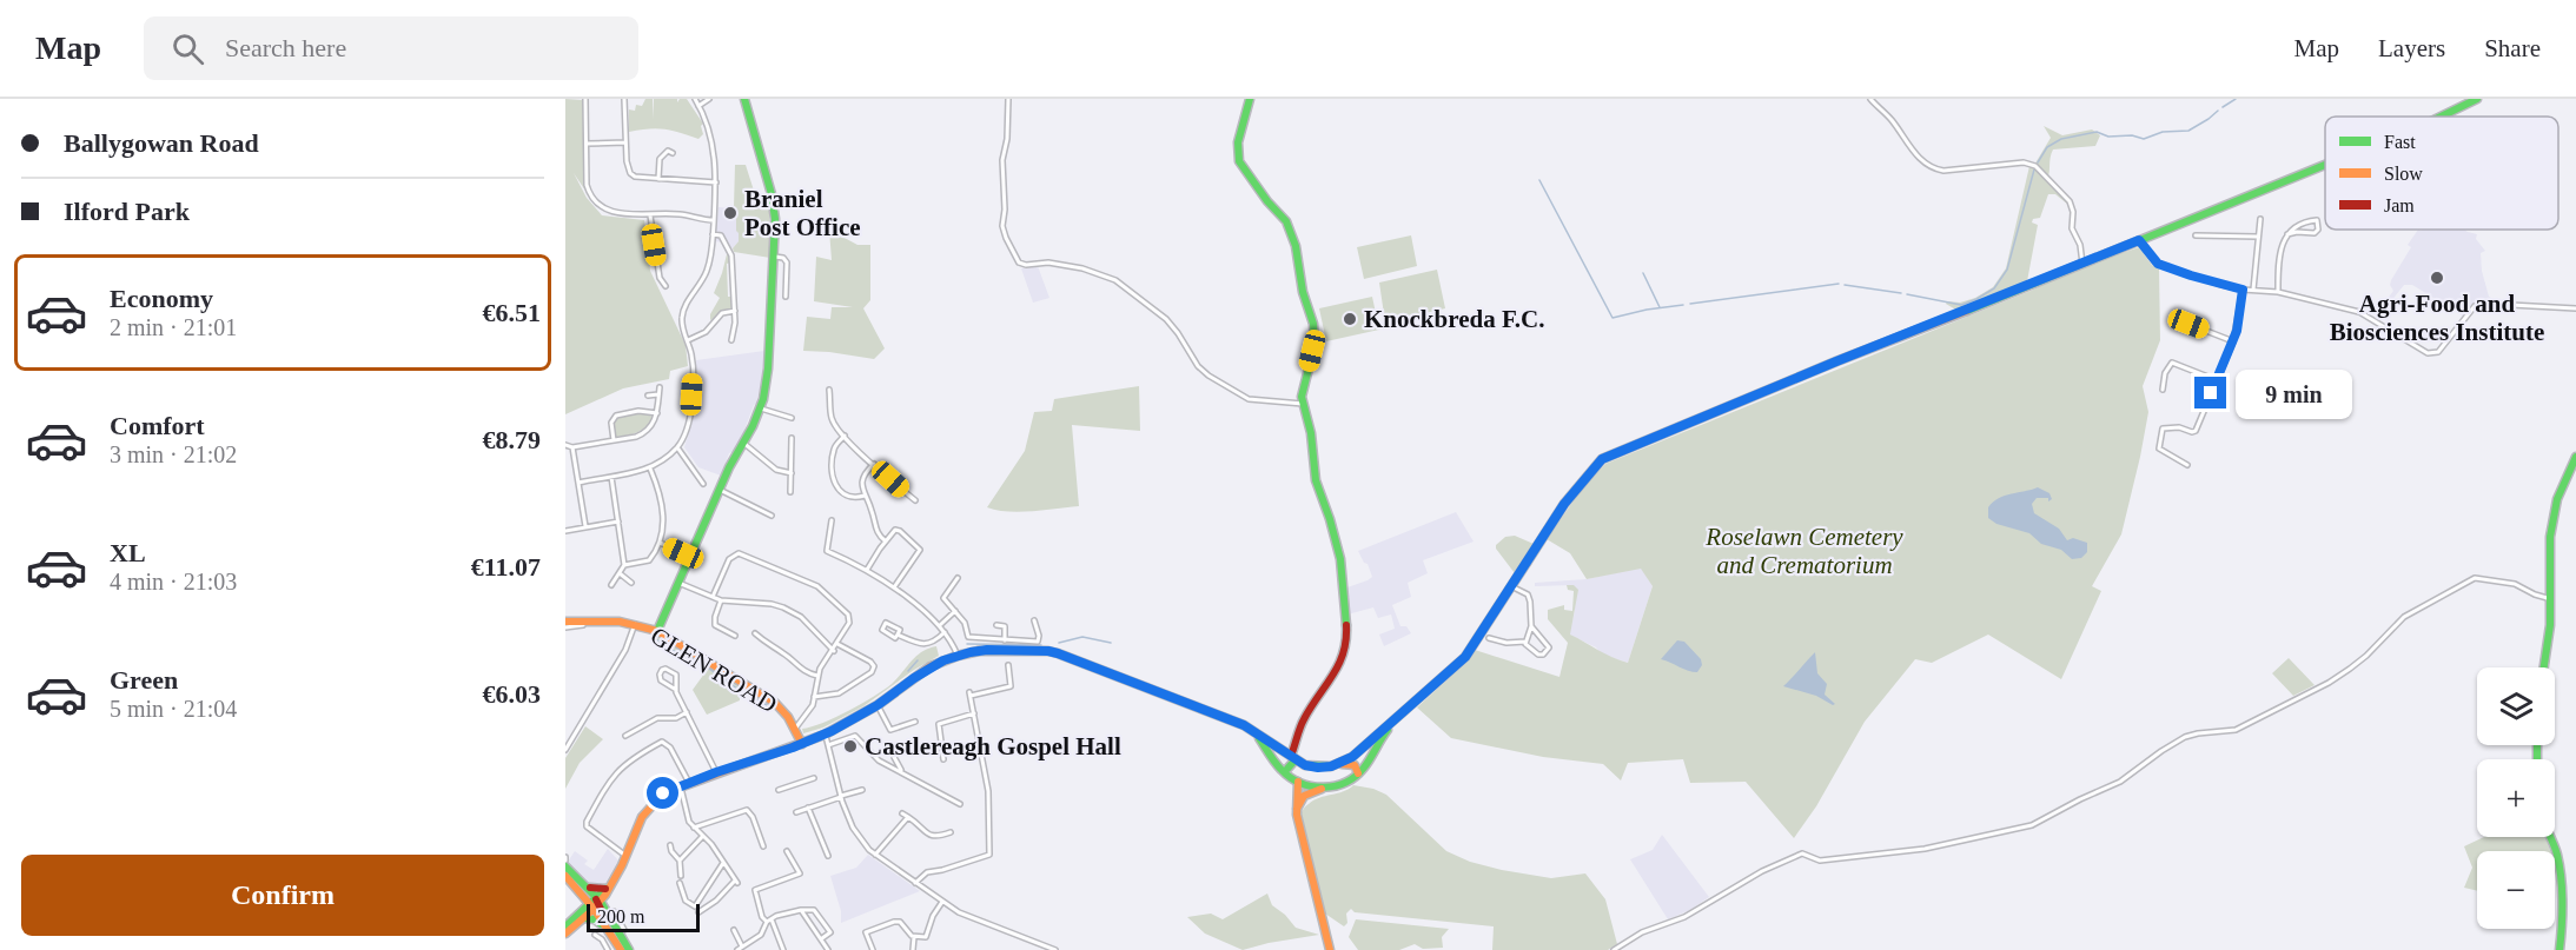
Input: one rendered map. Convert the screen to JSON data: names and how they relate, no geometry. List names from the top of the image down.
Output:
{
  "streets": {
    "main road": ["GLEN ROAD"]
  },
  "parks": ["Roselawn Cemetery and Crematorium"],
  "places": [
    "Braniel Post Office",
    "Agri-Food and Biosciences Institute",
    "Knockbreda F.C.",
    "Castlereagh Gospel Hall"
  ],
  "legend": ["Fast", "Slow", "Jam"],
  "scale_bar": "200 m",
  "page": {
    "header": "Map",
    "search": "Search here",
    "nav": ["Map", "Layers", "Share"],
    "banner": ["Ballygowan Road", "Ilford Park"],
    "list": [
      {
        "name": "Economy",
        "note": "2 min · 21:01",
        "value": "€6.51"
      },
      {
        "name": "Comfort",
        "note": "3 min · 21:02",
        "value": "€8.79"
      },
      {
        "name": "XL",
        "note": "4 min · 21:03",
        "value": "€11.07"
      },
      {
        "name": "Green",
        "note": "5 min · 21:04",
        "value": "€6.03"
      }
    ],
    "bubble": "9 min",
    "map_buttons": ["+", "−"],
    "buttons": "Confirm",
    "scale": "200 m"
  }
}
